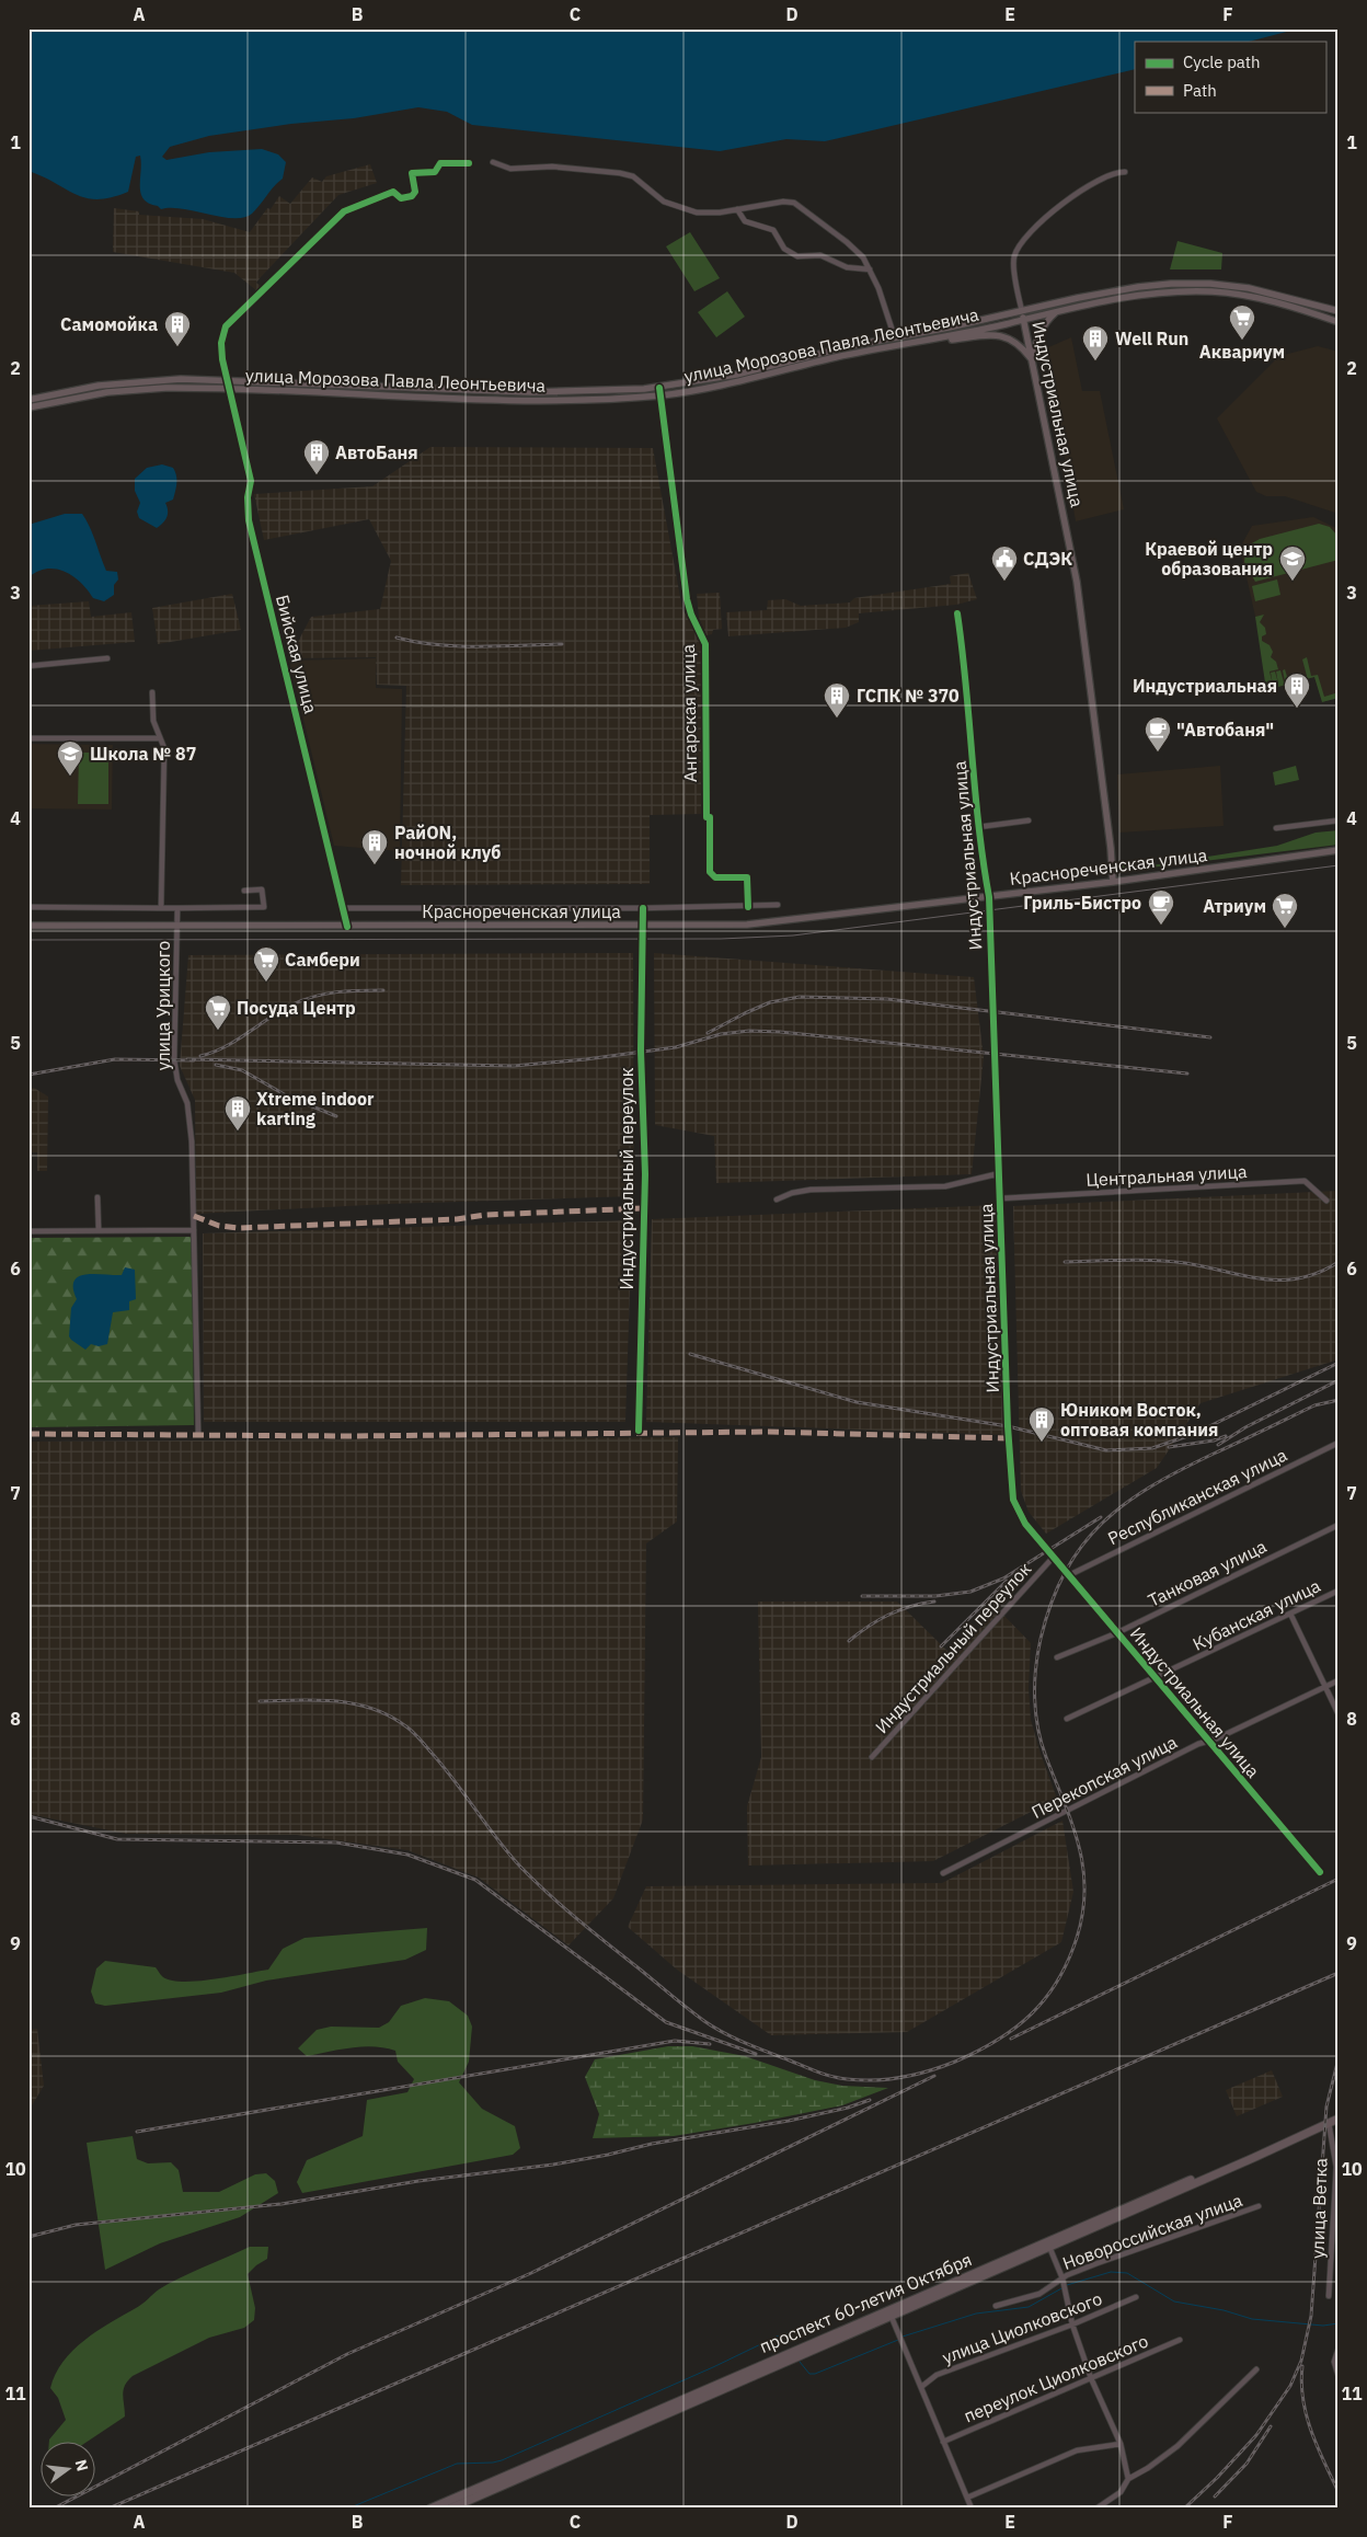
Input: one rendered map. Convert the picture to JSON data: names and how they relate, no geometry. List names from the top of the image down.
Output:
{
  "streets": {
    "highway": ["проспект 60-летия Октября"],
    "main road": ["улица Морозова Павла Леонтьевича", "Индустриальная улица", "Краснореченская улица"],
    "street": [
      "Бийская улица",
      "Ангарская улица",
      "улица Урицкого",
      "Центральная улица",
      "Индустриальный переулок",
      "Республиканская улица",
      "Танковая улица",
      "Кубанская улица",
      "Перекопская улица",
      "улица Ветка",
      "Новороссийская улица",
      "улица Циолковского",
      "переулок Циолковского"
    ]
  },
  "crossings": [
    ["улица Морозова Павла Леонтьевича", "Индустриальная улица"],
    ["улица Морозова Павла Леонтьевича", "Бийская улица"],
    ["улица Морозова Павла Леонтьевича", "Ангарская улица"],
    ["Индустриальная улица", "Краснореченская улица"],
    ["Индустриальная улица", "Центральная улица"],
    ["Индустриальная улица", "Индустриальный переулок"],
    ["Индустриальная улица", "Республиканская улица"],
    ["Индустриальная улица", "Танковая улица"],
    ["Индустриальная улица", "Кубанская улица"],
    ["Индустриальная улица", "Перекопская улица"],
    ["Бийская улица", "Краснореченская улица"],
    ["Краснореченская улица", "улица Урицкого"],
    ["Краснореченская улица", "Индустриальный переулок"],
    ["улица Ветка", "проспект 60-летия Октября"]
  ],
  "places": {
    "supermarket": [
      "Аквариум",
      "Атриум",
      "Самбери",
      "Посуда Центр"
    ],
    "building": [
      "Самомойка",
      "Well Run",
      "АвтоБаня",
      "Индустриальная",
      "ГСПК № 370",
      "РайON, ночной клуб",
      "Xtreme indoor karting",
      "Юником Восток, оптовая компания"
    ],
    "public building": ["СДЭК"],
    "school or university": ["Краевой центр образования", "Школа № 87"],
    "cafe": ["\"Автобаня\"", "Гриль-Бистро"]
  },
  "legend": ["Cycle path", "Path"],
  "north": "right",
  "grid": {
    "columns": [
      "A",
      "B",
      "C",
      "D",
      "E",
      "F"
    ],
    "rows": [
      "1",
      "2",
      "3",
      "4",
      "5",
      "6",
      "7",
      "8",
      "9",
      "10",
      "11"
    ]
  }
}
